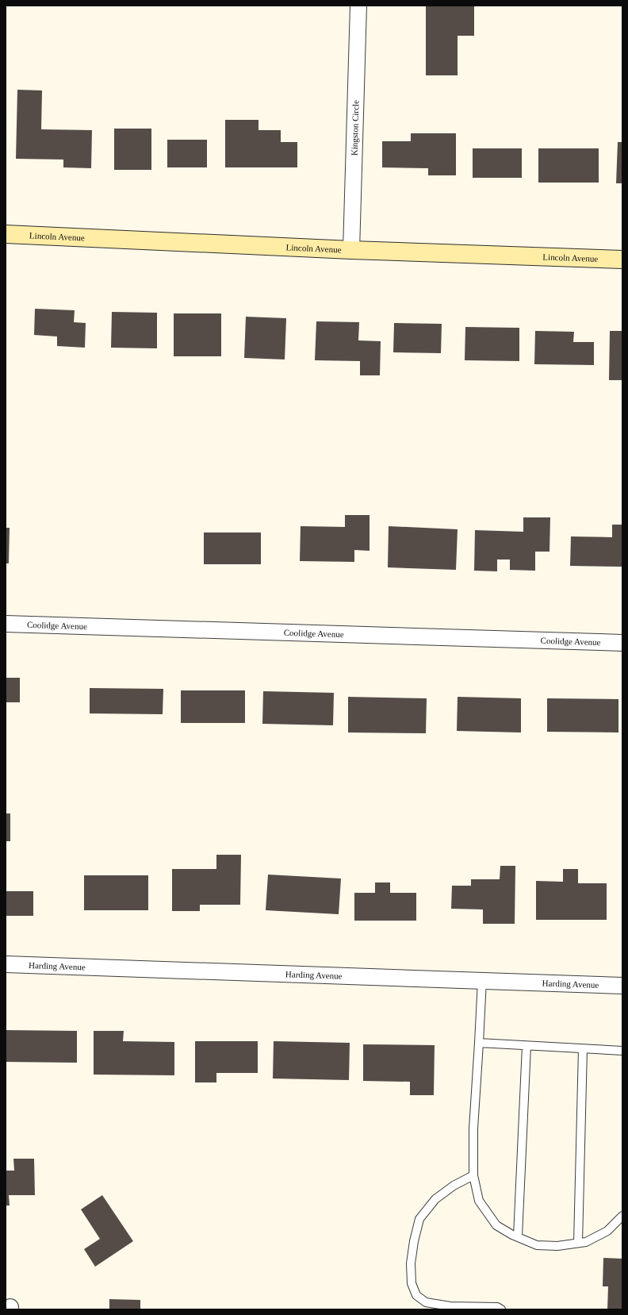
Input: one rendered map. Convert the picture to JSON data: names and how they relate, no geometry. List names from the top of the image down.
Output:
{
  "streets": {
    "street": [
      "Kingston Circle",
      "Lincoln Avenue",
      "Coolidge Avenue",
      "Harding Avenue"
    ]
  },
  "crossings": [
    ["Kingston Circle", "Lincoln Avenue"]
  ]
}
